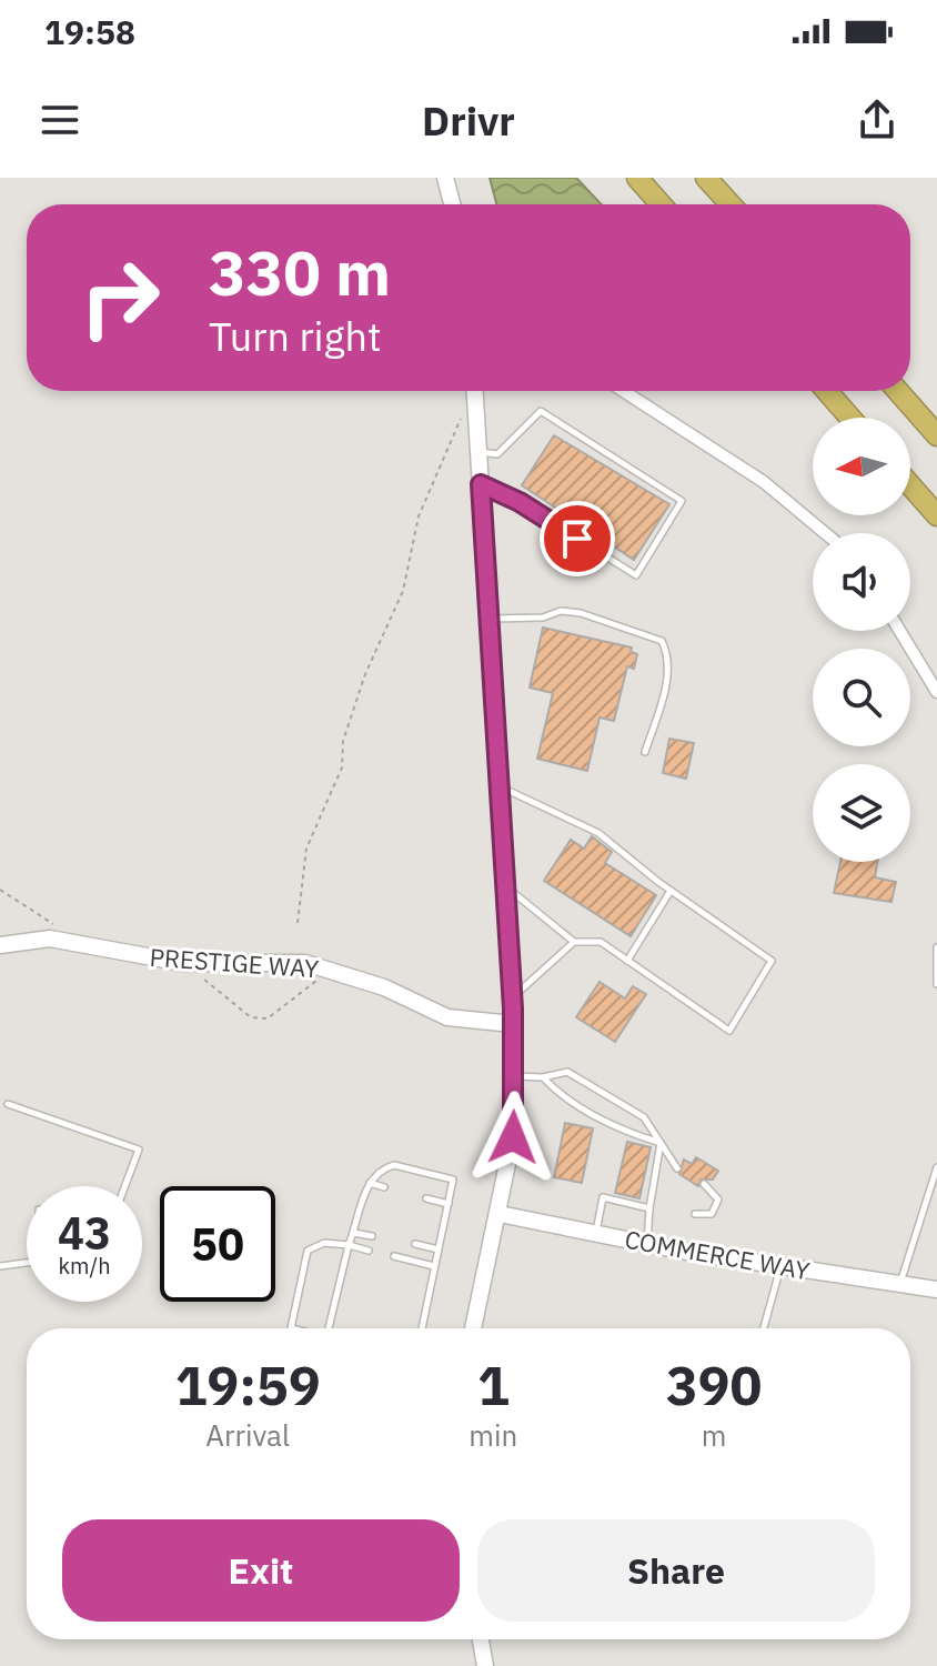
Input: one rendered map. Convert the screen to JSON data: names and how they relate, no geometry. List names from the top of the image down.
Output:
{
  "streets": {
    "main road": ["PRESTIGE WAY", "COMMERCE WAY"]
  },
  "north": "left",
  "page": {
    "status": "19:58",
    "header": "Drivr",
    "turn": ["330 m", "Turn right"],
    "speed": "43 km/h",
    "limit": "50",
    "eta": [
      "19:59",
      "Arrival",
      "1",
      "min",
      "390",
      "m"
    ],
    "buttons": ["Exit", "Share"]
  }
}
